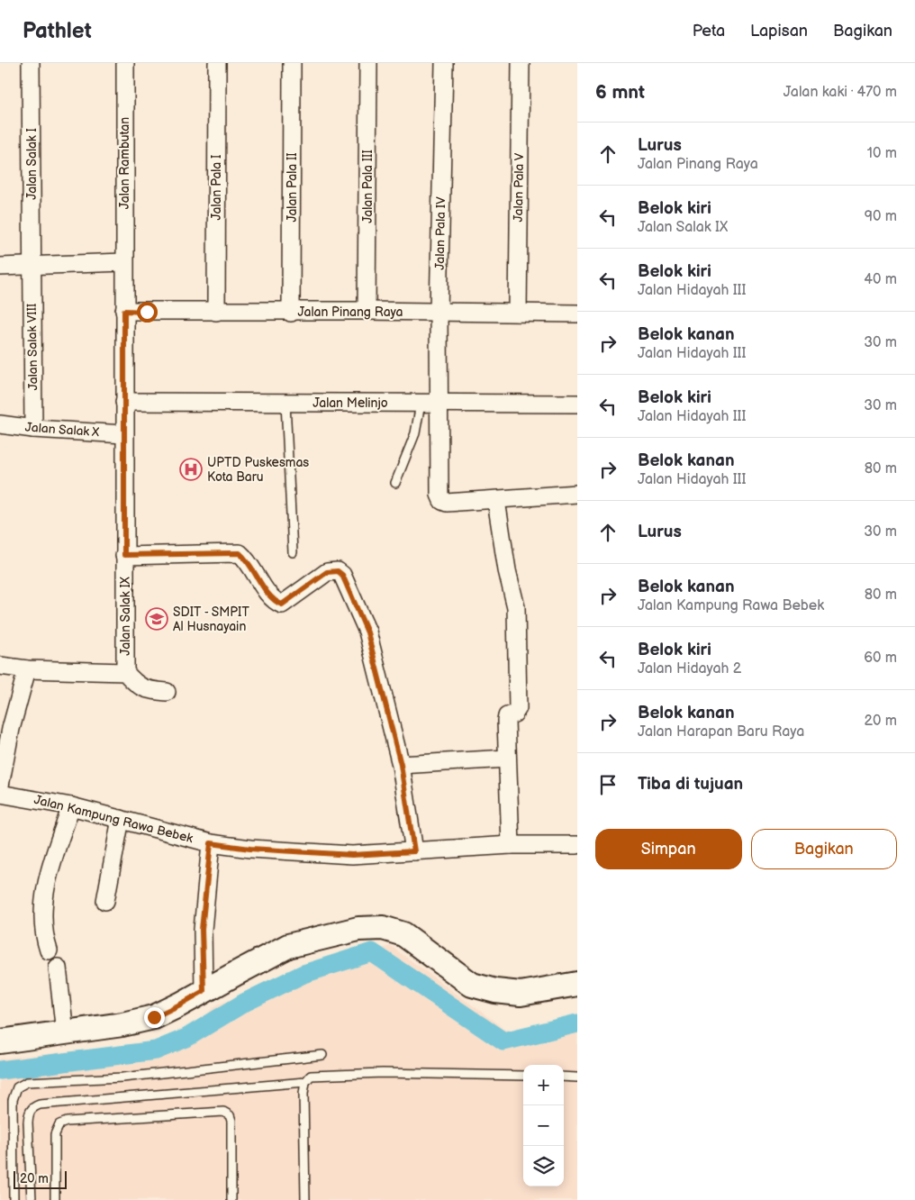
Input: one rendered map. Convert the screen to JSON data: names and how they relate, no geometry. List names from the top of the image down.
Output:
{
  "streets": {
    "street": [
      "Jalan Rambutan",
      "Jalan Salak I",
      "Jalan Pala III",
      "Jalan Pala I",
      "Jalan Pala II",
      "Jalan Pala V",
      "Jalan Pala IV",
      "Jalan Pinang Raya",
      "Jalan Salak VIII",
      "Jalan Melinjo",
      "Jalan Salak X",
      "Jalan Salak IX",
      "Jalan Kampung Rawa Bebek"
    ]
  },
  "crossings": [
    ["Jalan Rambutan", "Jalan Salak IX"],
    ["Jalan Salak I", "Jalan Salak VIII"],
    ["Jalan Pala III", "Jalan Pinang Raya"],
    ["Jalan Pala I", "Jalan Pinang Raya"],
    ["Jalan Pala II", "Jalan Pinang Raya"],
    ["Jalan Pala V", "Jalan Pinang Raya"],
    ["Jalan Pala IV", "Jalan Pinang Raya"],
    ["Jalan Pala IV", "Jalan Melinjo"],
    ["Jalan Pinang Raya", "Jalan Salak IX"],
    ["Jalan Salak VIII", "Jalan Salak X"],
    ["Jalan Melinjo", "Jalan Salak IX"],
    ["Jalan Salak X", "Jalan Salak IX"]
  ],
  "places": {
    "hospital": ["UPTD Puskesmas Kota Baru"],
    "school or university": ["SDIT - SMPIT Al Husnayain"]
  },
  "scale_bar": "20 m",
  "page": {
    "header": "Pathlet",
    "nav": ["Peta", "Lapisan", "Bagikan"],
    "heading": ["6 mnt", "Jalan kaki · 470 m"],
    "list": [
      ["Lurus", "Jalan Pinang Raya", "10 m"],
      ["Belok kiri", "Jalan Salak IX", "90 m"],
      ["Belok kiri", "Jalan Hidayah III", "40 m"],
      ["Belok kanan", "Jalan Hidayah III", "30 m"],
      ["Belok kiri", "Jalan Hidayah III", "30 m"],
      ["Belok kanan", "Jalan Hidayah III", "80 m"],
      ["Lurus", "30 m"],
      ["Belok kanan", "Jalan Kampung Rawa Bebek", "80 m"],
      ["Belok kiri", "Jalan Hidayah 2", "60 m"],
      ["Belok kanan", "Jalan Harapan Baru Raya", "20 m"],
      "Tiba di tujuan"
    ],
    "buttons": ["Simpan", "Bagikan"],
    "map_buttons": ["+", "−"],
    "scale": "20 m"
  }
}
